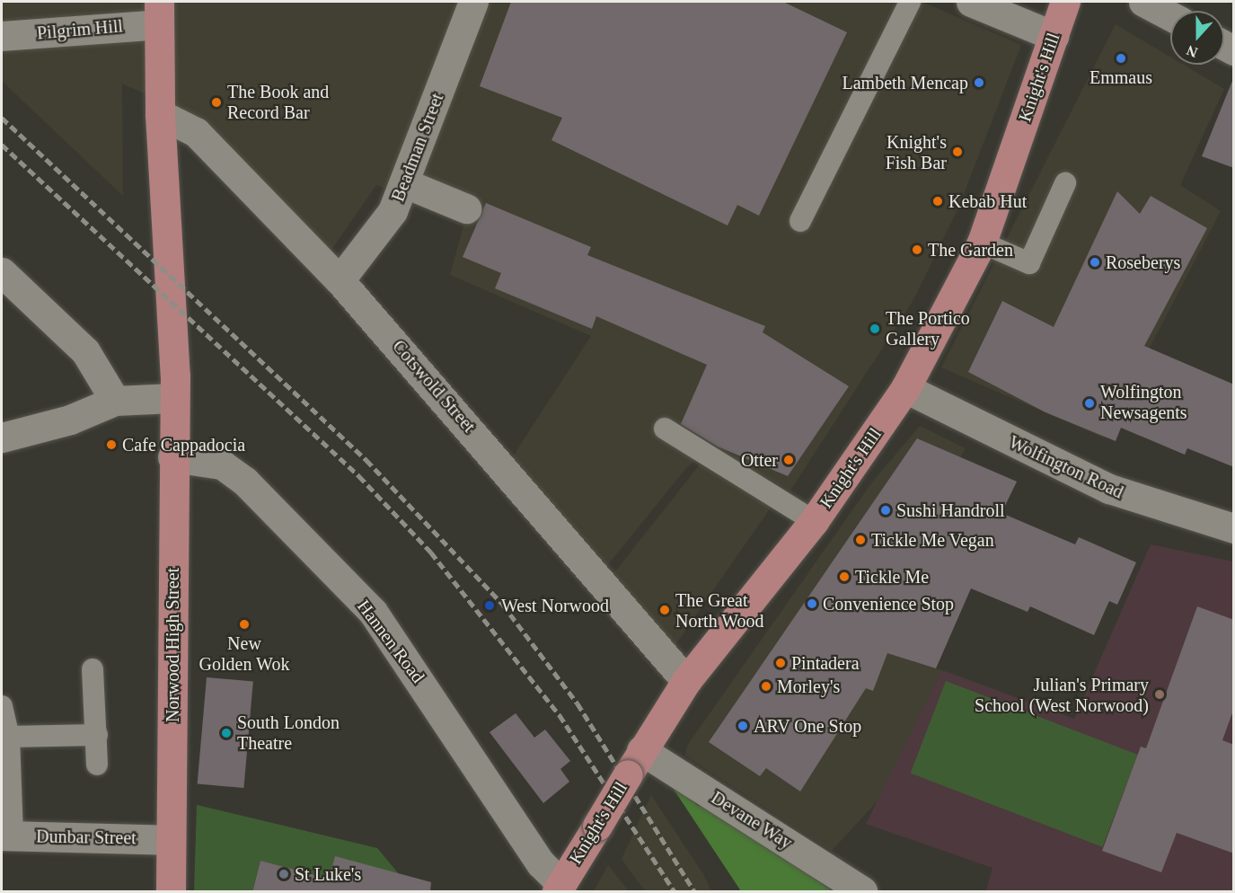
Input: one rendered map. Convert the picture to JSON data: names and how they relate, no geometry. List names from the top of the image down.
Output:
{
  "streets": {
    "main road": ["Knight's Hill", "Norwood High Street"],
    "street": [
      "Pilgrim Hill",
      "Beadman Street",
      "Cotswold Street",
      "Wolfington Road",
      "Hannen Road",
      "Devane Way",
      "Dunbar Street"
    ]
  },
  "crossings": [
    ["Pilgrim Hill", "Norwood High Street"],
    ["Knight's Hill", "Cotswold Street"],
    ["Knight's Hill", "Wolfington Road"],
    ["Knight's Hill", "Hannen Road"],
    ["Knight's Hill", "Devane Way"],
    ["Beadman Street", "Cotswold Street"],
    ["Cotswold Street", "Norwood High Street"],
    ["Hannen Road", "Norwood High Street"],
    ["Norwood High Street", "Dunbar Street"]
  ],
  "places": [
    "Emmaus",
    "Lambeth Mencap",
    "The Book and Record Bar",
    "Knight's Fish Bar",
    "Kebab Hut",
    "The Garden",
    "Roseberys",
    "The Portico Gallery",
    "Wolfington Newsagents",
    "Cafe Cappadocia",
    "Otter",
    "Sushi Handroll",
    "Tickle Me Vegan",
    "Tickle Me",
    "Convenience Stop",
    "West Norwood",
    "The Great North Wood",
    "New Golden Wok",
    "Pintadera",
    "Morley's",
    "Julian's Primary School (West Norwood)",
    "ARV One Stop",
    "South London Theatre",
    "St Luke's"
  ],
  "north": "bottom"
}
